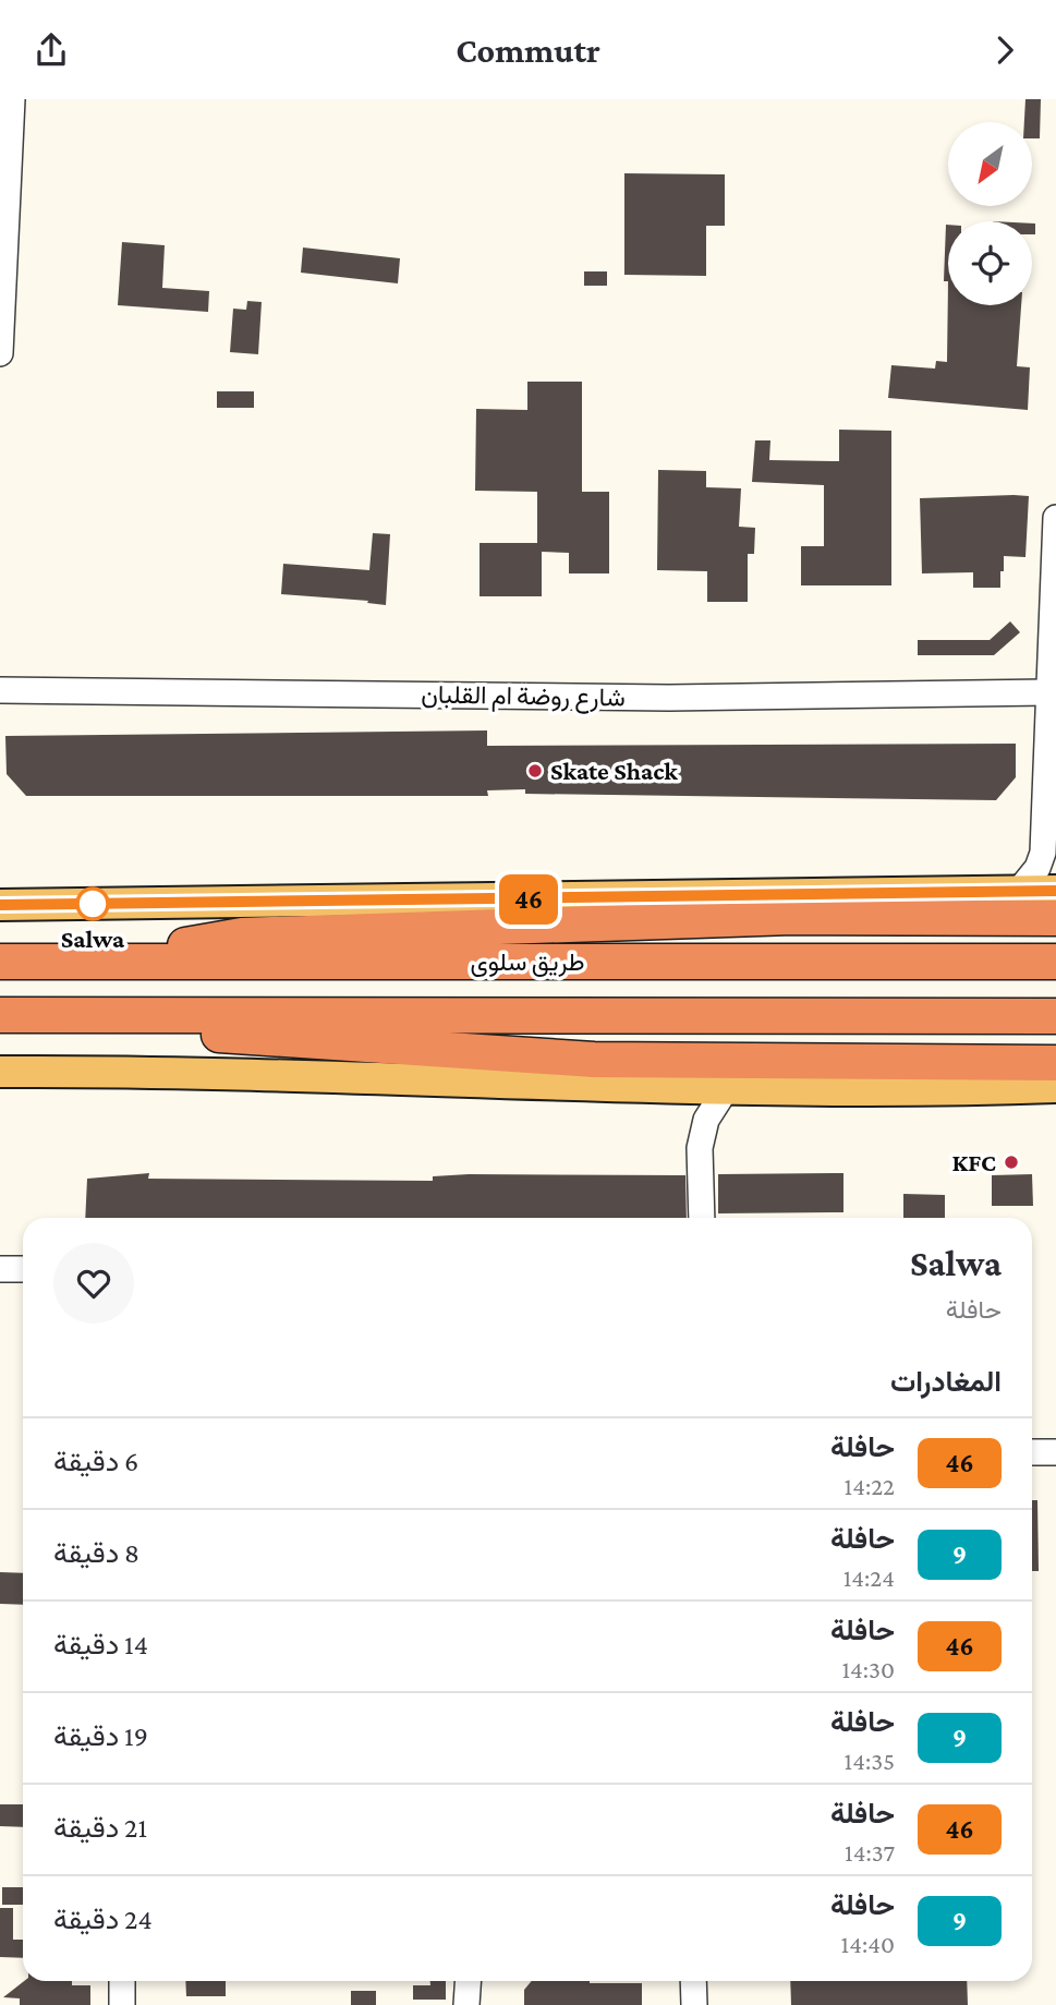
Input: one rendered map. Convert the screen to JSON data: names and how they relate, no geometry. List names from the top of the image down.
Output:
{
  "streets": {
    "highway": ["طريق سلوى"],
    "street": ["شارع روضة ام القلبان"]
  },
  "places": ["Skate Shack", "Salwa", "KFC"],
  "lines": ["bus line 46"],
  "north": "bottom left",
  "page": {
    "header": "Commutr",
    "on_map": "46",
    "heading": [
      ["Salwa", "حافلة"],
      "المغادرات"
    ],
    "list": [
      {
        "mark": "46",
        "name": "حافلة",
        "note": "14:22",
        "value": "6 دقيقة"
      },
      {
        "mark": "9",
        "name": "حافلة",
        "note": "14:24",
        "value": "8 دقيقة"
      },
      {
        "mark": "46",
        "name": "حافلة",
        "note": "14:30",
        "value": "14 دقيقة"
      },
      {
        "mark": "9",
        "name": "حافلة",
        "note": "14:35",
        "value": "19 دقيقة"
      },
      {
        "mark": "46",
        "name": "حافلة",
        "note": "14:37",
        "value": "21 دقيقة"
      },
      {
        "mark": "9",
        "name": "حافلة",
        "note": "14:40",
        "value": "24 دقيقة"
      }
    ]
  }
}
